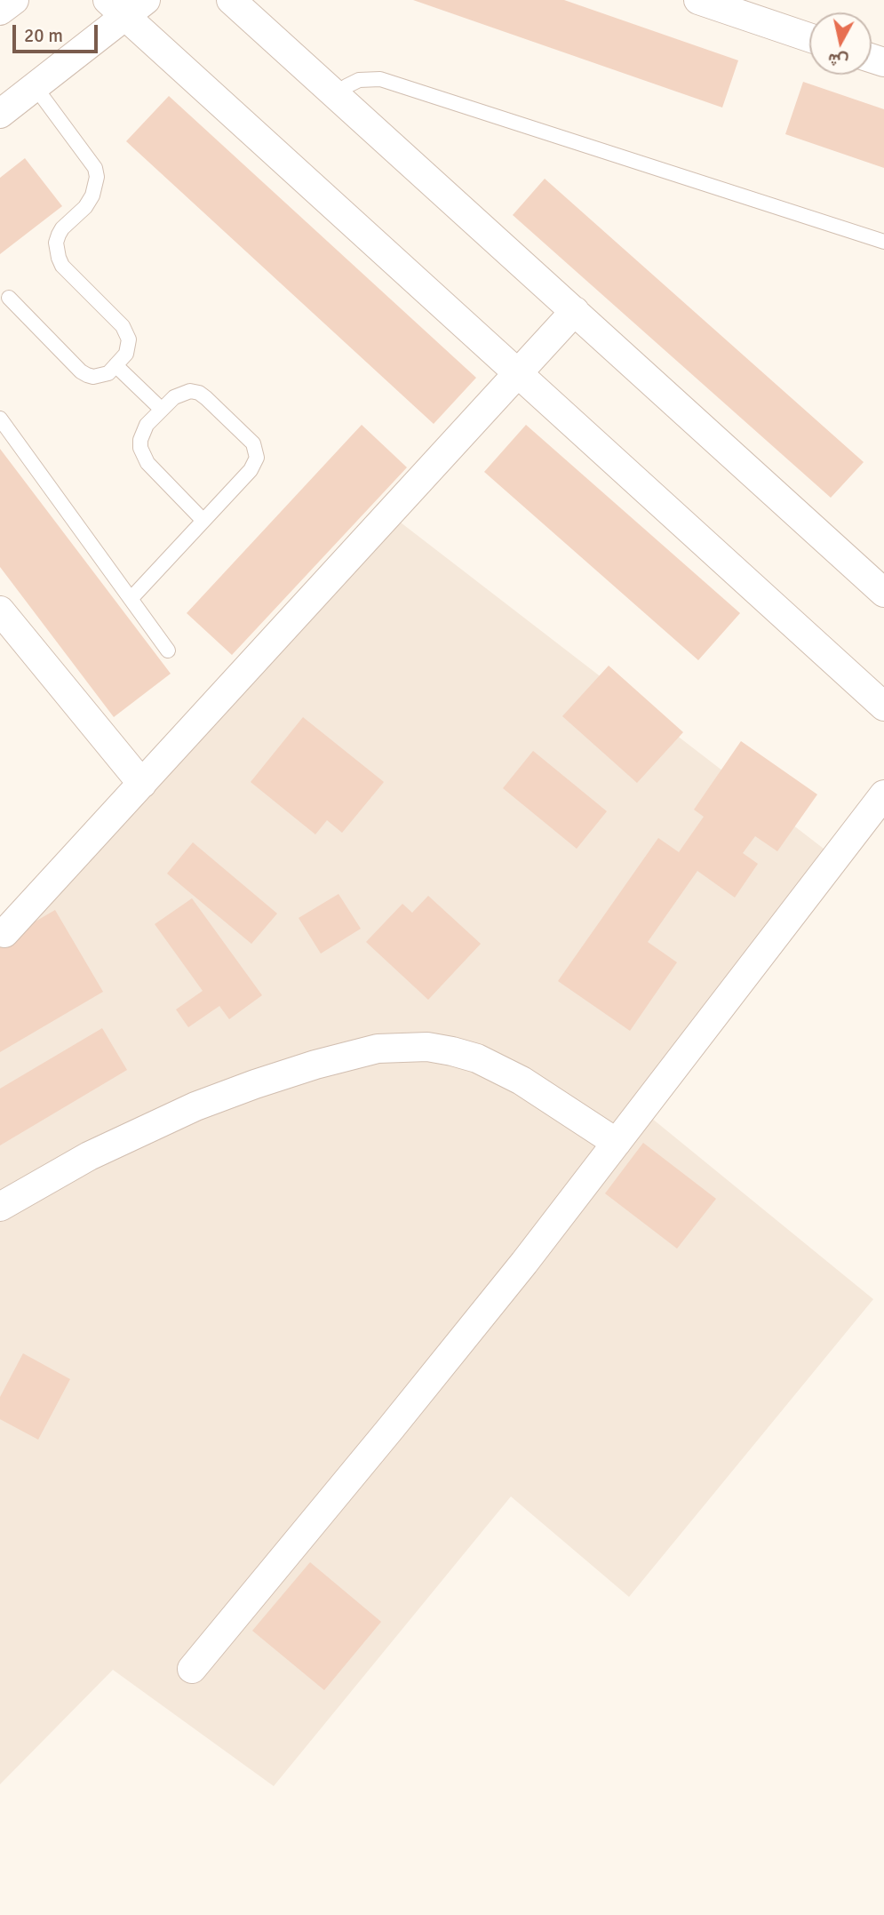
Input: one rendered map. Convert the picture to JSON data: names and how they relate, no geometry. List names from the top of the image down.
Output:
{
  "scale_bar": "20 m",
  "north": "bottom"
}
